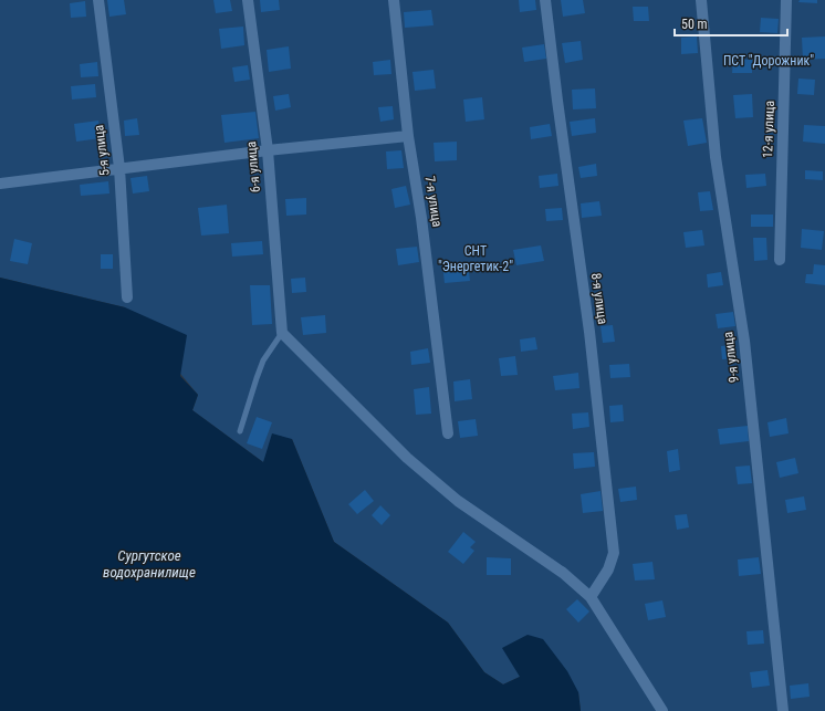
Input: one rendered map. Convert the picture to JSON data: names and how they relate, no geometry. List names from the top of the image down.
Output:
{
  "streets": {
    "street": [
      "12-я улица",
      "5-я улица",
      "6-я улица",
      "7-я улица",
      "8-я улица",
      "9-я улица"
    ]
  },
  "water": ["Сургутское водохранилище"],
  "parks": ["ПСТ \"Дорожник\"", "СHТ \"Энергетик-2\""],
  "scale_bar": "50 m"
}
